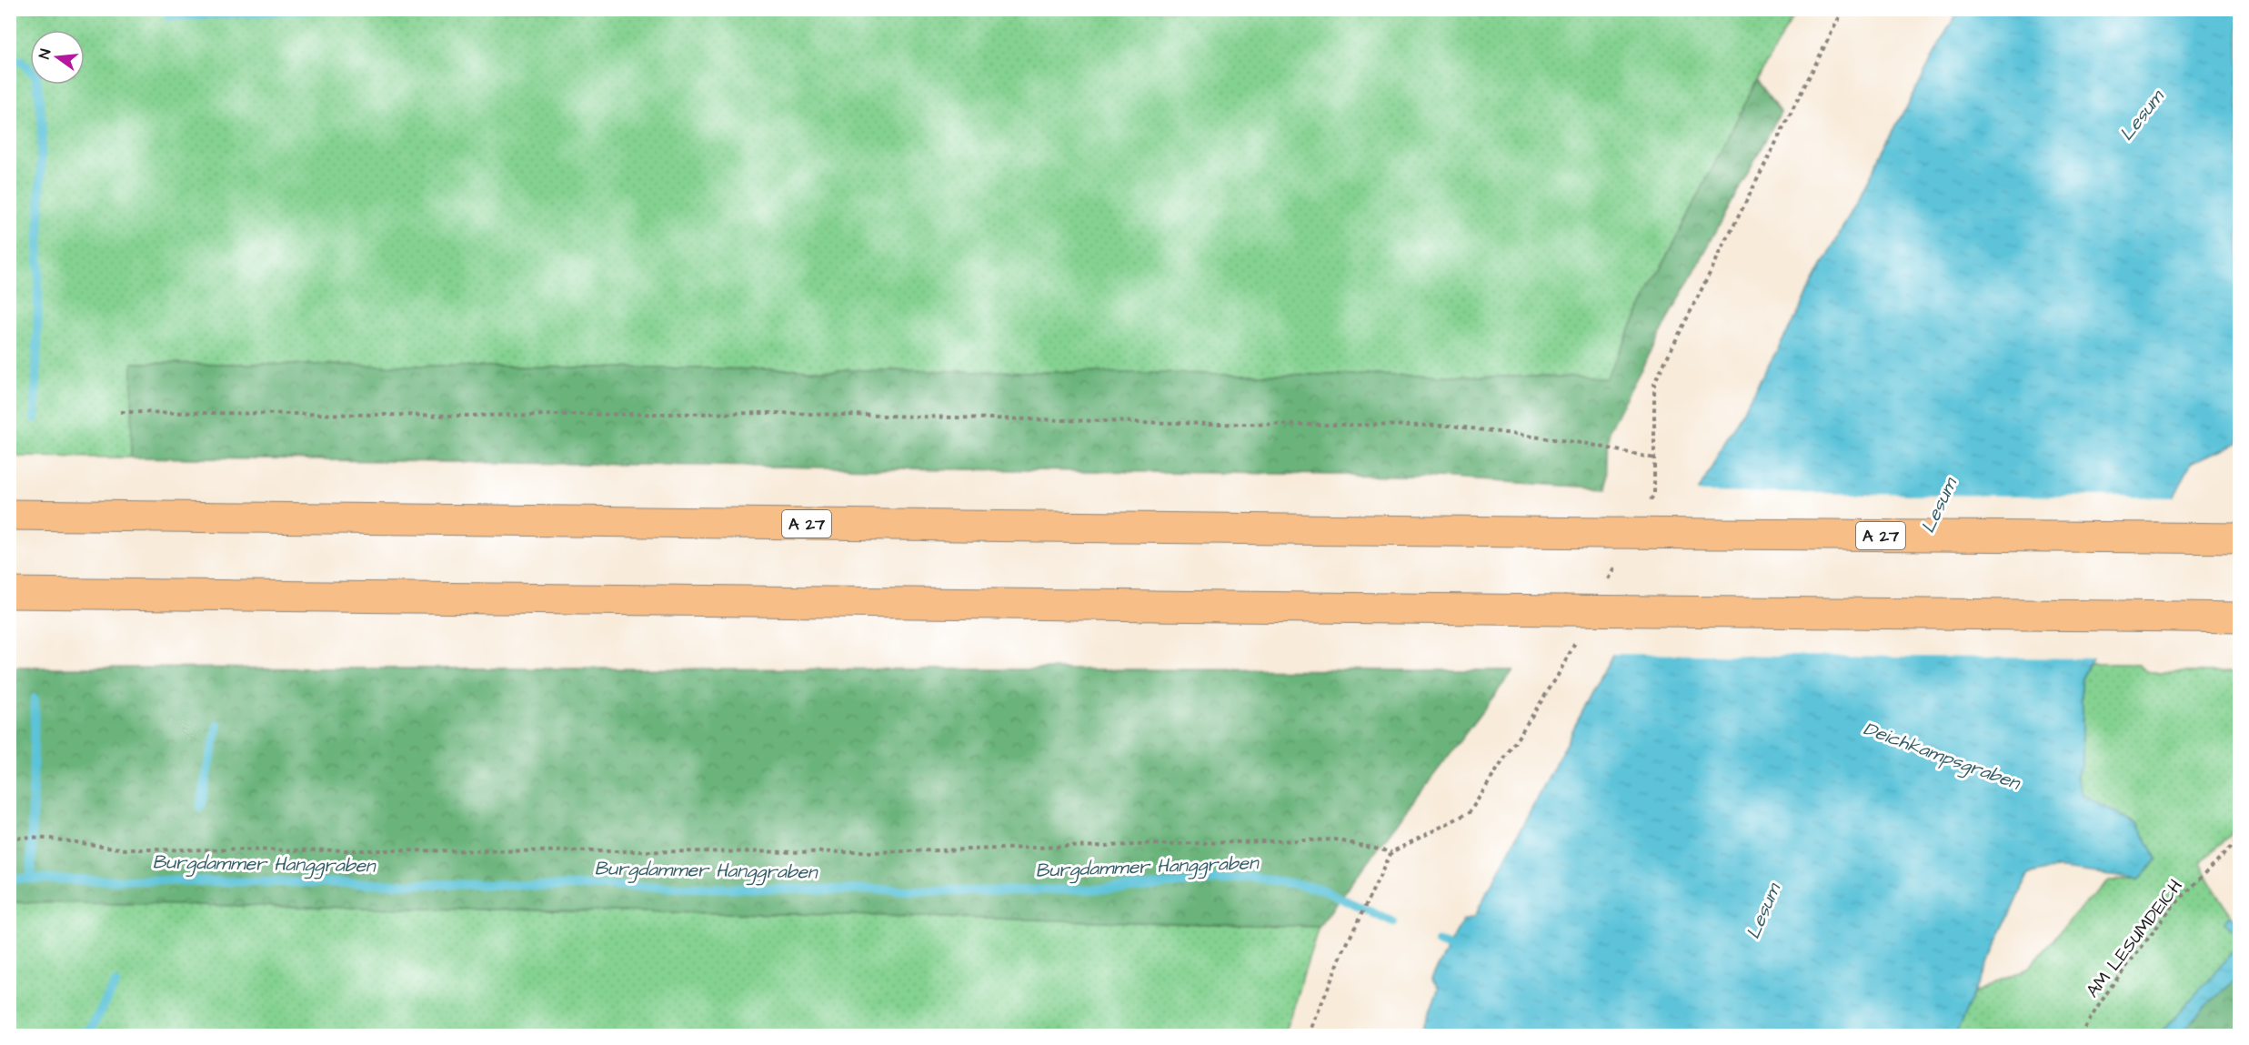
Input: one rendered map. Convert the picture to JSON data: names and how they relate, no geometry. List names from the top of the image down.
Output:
{
  "streets": {
    "highway": ["A 27"],
    "path": ["AM LESUMDEICH"]
  },
  "water": ["Lesum", "Deichkampsgraben", "Burgdammer Hanggraben"],
  "north": "left"
}
